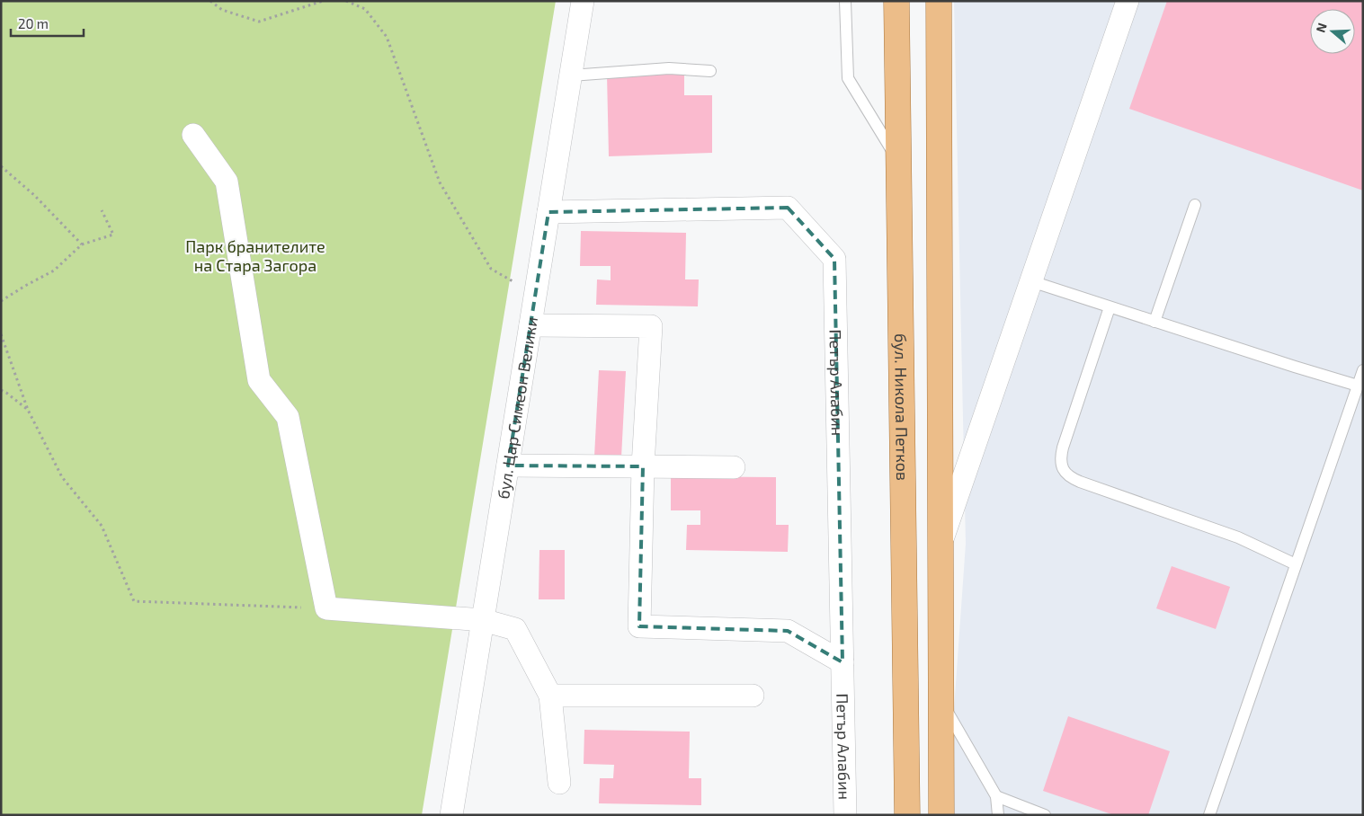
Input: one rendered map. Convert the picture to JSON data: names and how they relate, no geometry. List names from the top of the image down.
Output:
{
  "streets": {
    "main road": ["бул. Никола Петков"],
    "street": ["Петър Алабин", "бул. Цар Симеон Велики"]
  },
  "crossings": [
    ["Петър Алабин", "бул. Цар Симеон Велики"]
  ],
  "parks": ["Парк бранителите на Стара Загора"],
  "scale_bar": "20 m",
  "north": "left"
}
